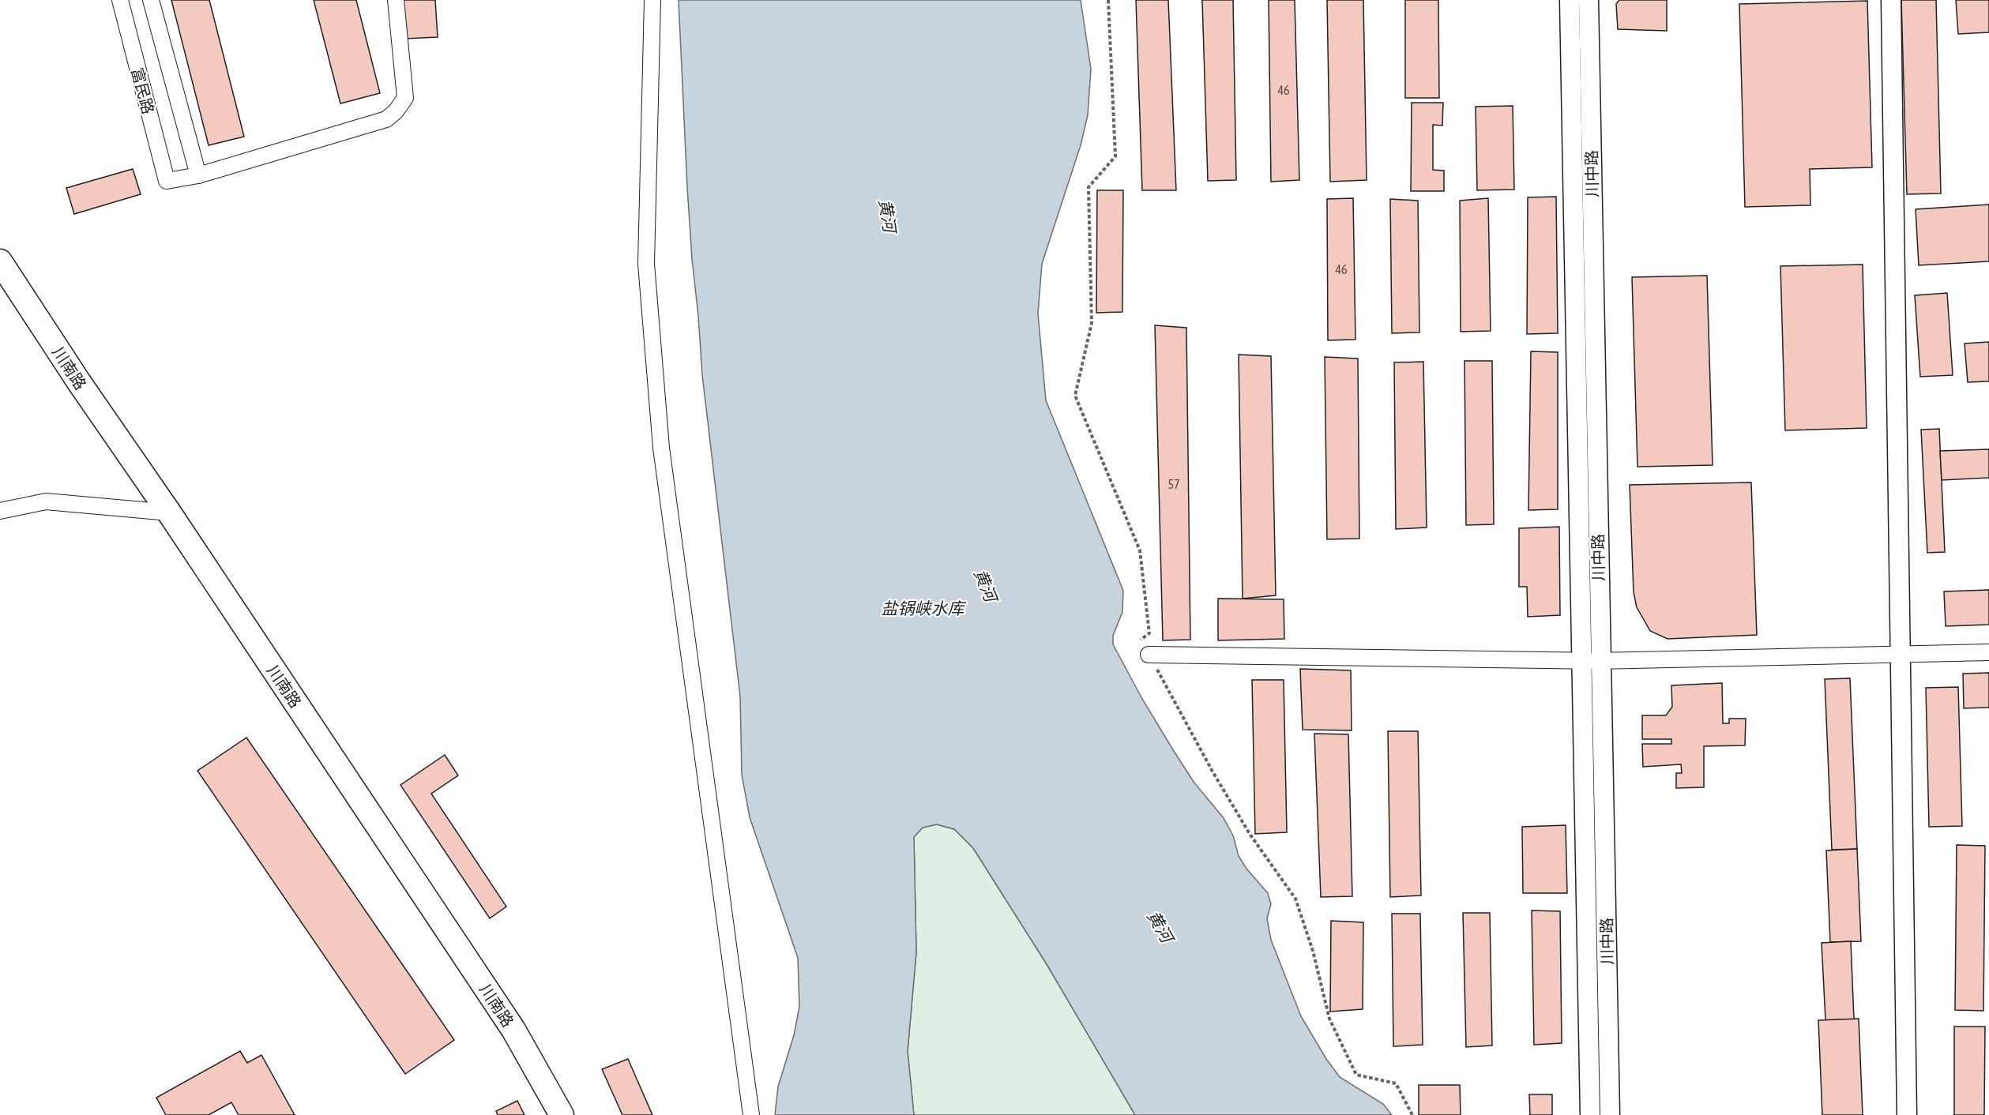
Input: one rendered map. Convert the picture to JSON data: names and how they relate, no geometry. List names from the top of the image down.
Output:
{
  "streets": {
    "main road": ["川南路"],
    "street": ["富民路", "川中路"]
  },
  "water": ["黄河", "盐锅峡水库"],
  "house_numbers": ["46", "46", "57"]
}
